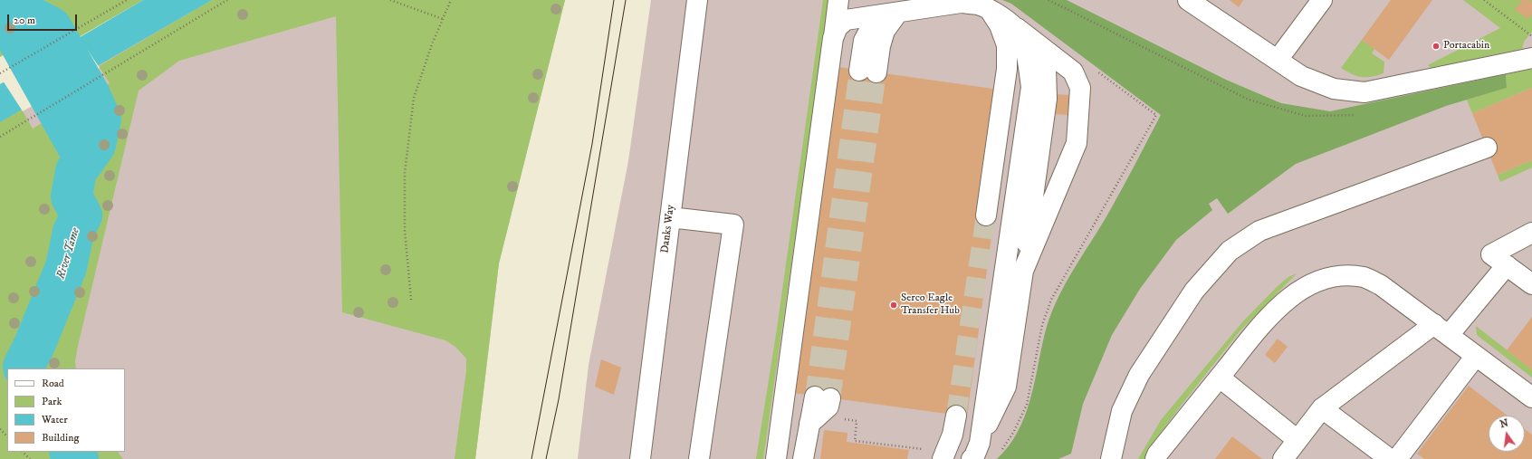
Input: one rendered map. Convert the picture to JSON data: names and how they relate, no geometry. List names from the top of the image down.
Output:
{
  "streets": {
    "lane": ["Danks Way"]
  },
  "water": ["River Tame"],
  "places": ["Portacabin", "Serco Eagle Transfer Hub"],
  "legend": [
    "Road",
    "Park",
    "Water",
    "Building"
  ],
  "scale_bar": "20 m",
  "north": "top"
}
